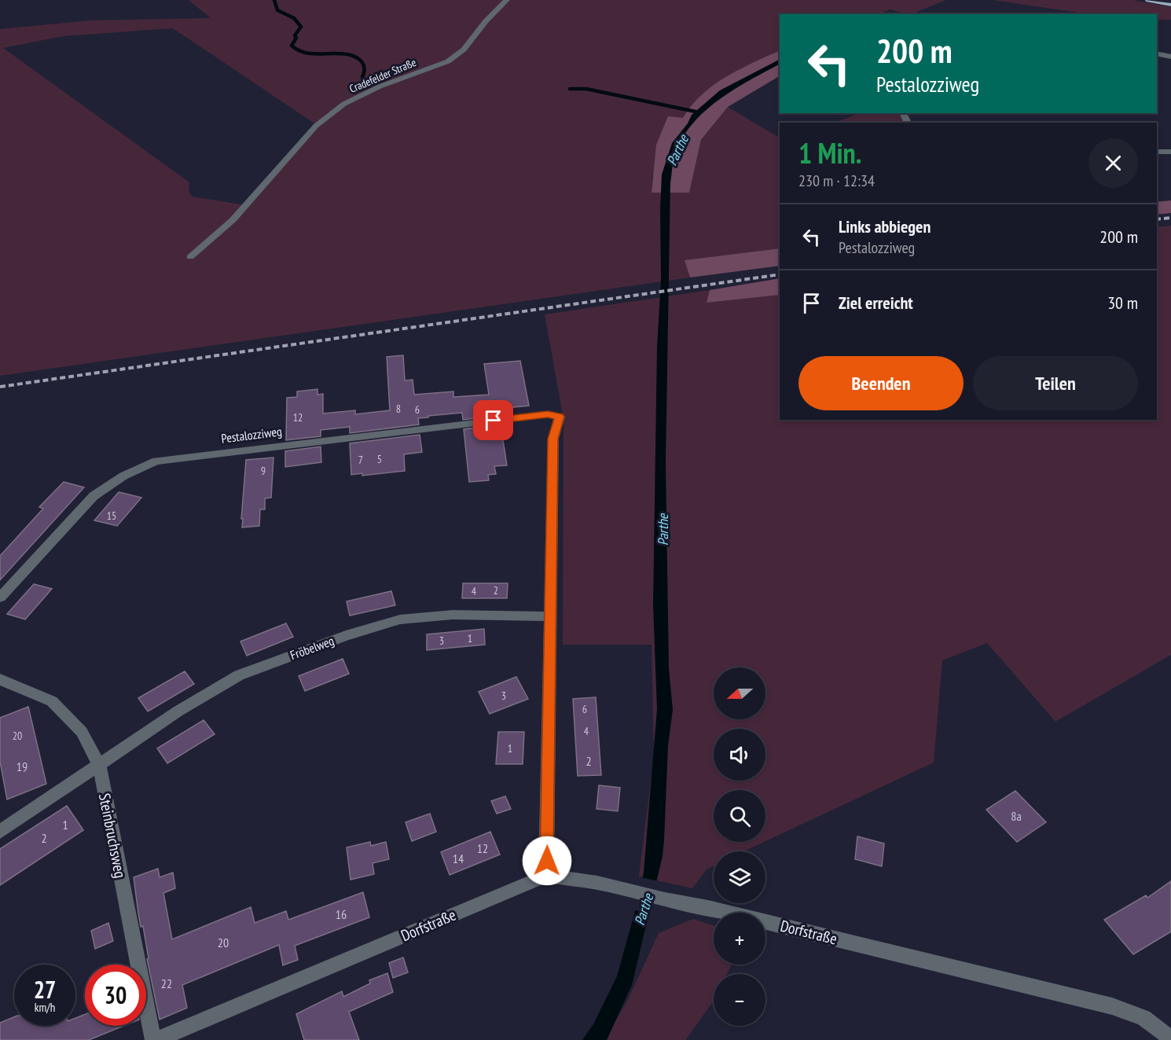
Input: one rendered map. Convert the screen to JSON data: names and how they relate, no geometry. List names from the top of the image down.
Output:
{
  "streets": {
    "street": [
      "Cradefelder Straße",
      "Pestalozziweg",
      "Fröbelweg",
      "Steinbruchsweg",
      "Dorfstraße"
    ]
  },
  "crossings": [
    ["Pestalozziweg", "Fröbelweg"],
    ["Fröbelweg", "Steinbruchsweg"],
    ["Steinbruchsweg", "Dorfstraße"]
  ],
  "water": ["Parthe"],
  "house_numbers": [
    "8",
    "6",
    "12",
    "5",
    "7",
    "9",
    "15",
    "2",
    "4",
    "1",
    "3",
    "3",
    "6",
    "4",
    "20",
    "1",
    "2",
    "19",
    "8a",
    "1",
    "2",
    "12",
    "14",
    "16",
    "20",
    "22"
  ],
  "north": "left",
  "page": {
    "turn": ["200 m", "Pestalozziweg"],
    "heading": ["1 Min.", "230 m · 12:34"],
    "list": [
      {
        "name": "Links abbiegen",
        "note": "Pestalozziweg",
        "value": "200 m"
      },
      {
        "name": "Ziel erreicht",
        "value": "30 m"
      }
    ],
    "buttons": ["Beenden", "Teilen"],
    "map_buttons": ["+", "−"],
    "speed": "27 km/h",
    "limit": "30"
  }
}
